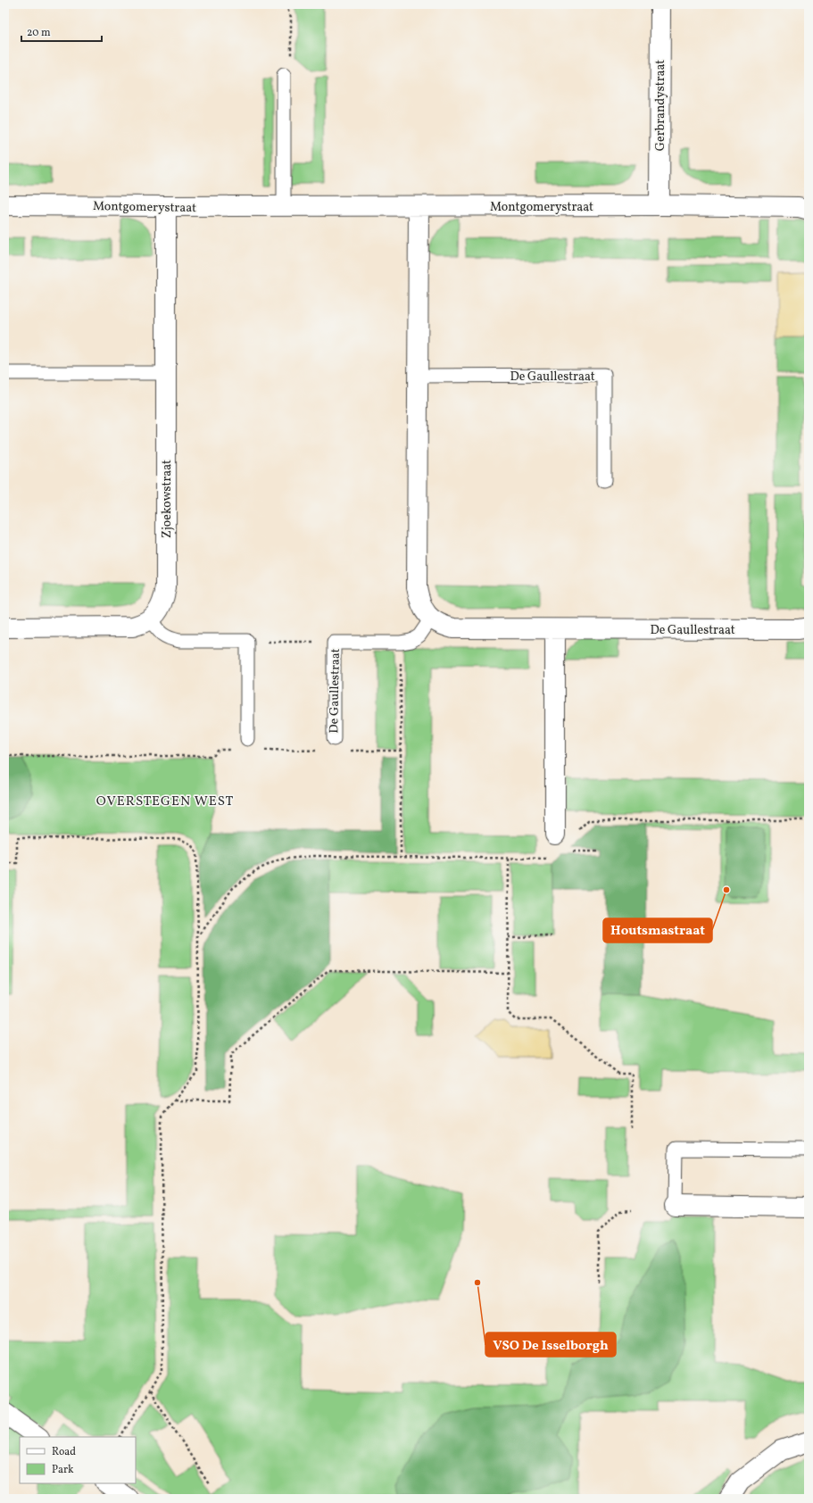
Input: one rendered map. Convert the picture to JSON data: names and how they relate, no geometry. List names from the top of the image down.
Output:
{
  "streets": {
    "street": [
      "Gerbrandystraat",
      "Montgomerystraat",
      "De Gaullestraat",
      "Zjoekowstraat"
    ]
  },
  "crossings": [
    ["Gerbrandystraat", "Montgomerystraat"],
    ["Montgomerystraat", "De Gaullestraat"],
    ["Montgomerystraat", "Zjoekowstraat"]
  ],
  "districts": ["OVERSTEGEN WEST"],
  "places": ["Houtsmastraat", "VSO De Isselborgh"],
  "legend": ["Road", "Park"],
  "scale_bar": "20 m"
}
